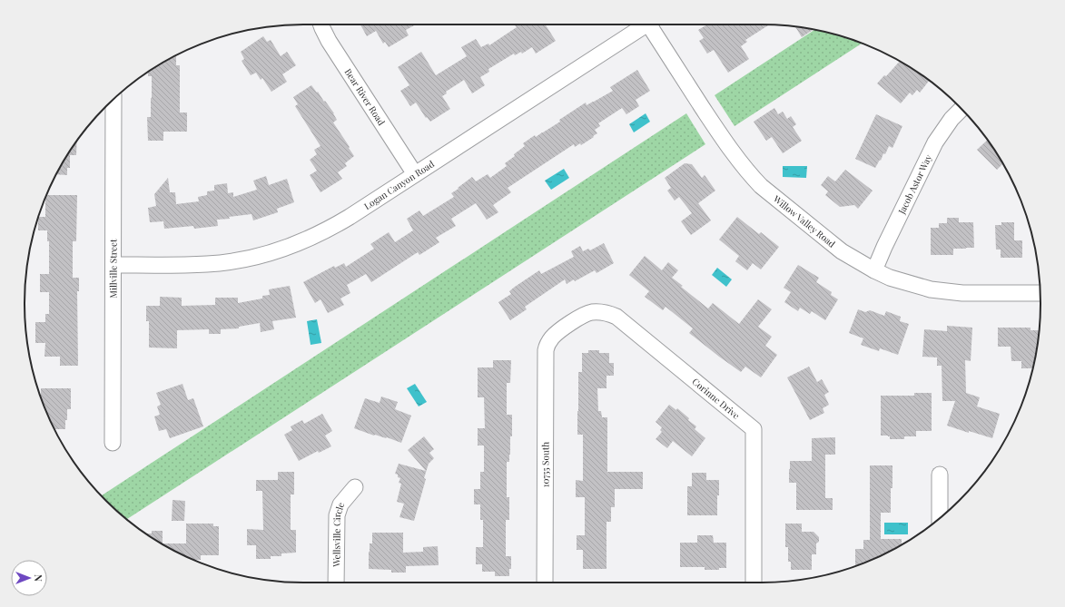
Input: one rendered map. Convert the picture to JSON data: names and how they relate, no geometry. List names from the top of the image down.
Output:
{
  "streets": {
    "street": [
      "Bear River Road",
      "Logan Canyon Road",
      "Jacob Astor Way",
      "Willow Valley Road",
      "Millville Street",
      "Corinne Drive",
      "10755 South",
      "Wellsville Circle"
    ]
  },
  "crossings": [
    ["Bear River Road", "Logan Canyon Road"],
    ["Logan Canyon Road", "Millville Street"],
    ["Jacob Astor Way", "Willow Valley Road"],
    ["Corinne Drive", "10755 South"]
  ],
  "north": "right"
}
